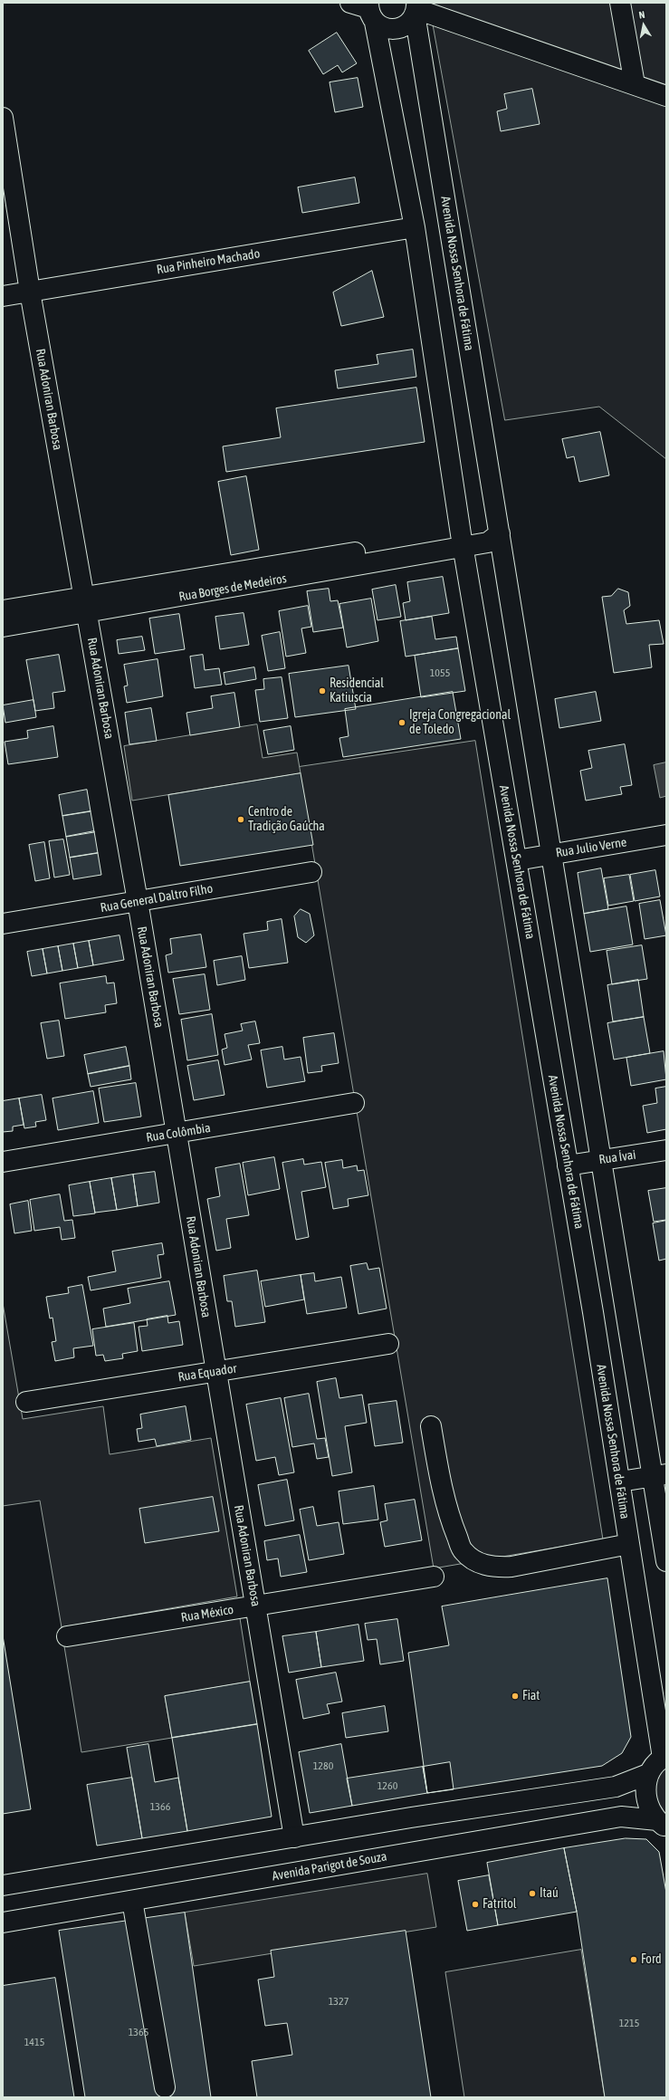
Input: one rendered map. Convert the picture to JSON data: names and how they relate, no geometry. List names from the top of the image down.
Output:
{
  "streets": {
    "street": [
      "Rua Pinheiro Machado",
      "Avenida Nossa Senhora de Fátima",
      "Rua Adoniran Barbosa",
      "Rua Borges de Medeiros",
      "Rua Julio Verne",
      "Rua General Daltro Filho",
      "Rua Colômbia",
      "Rua Ívai",
      "Rua Equador",
      "Rua México",
      "Avenida Parigot de Souza"
    ]
  },
  "crossings": [
    ["Rua Pinheiro Machado", "Avenida Nossa Senhora de Fátima"],
    ["Rua Pinheiro Machado", "Rua Adoniran Barbosa"],
    ["Avenida Nossa Senhora de Fátima", "Rua Borges de Medeiros"],
    ["Avenida Nossa Senhora de Fátima", "Rua Julio Verne"],
    ["Avenida Nossa Senhora de Fátima", "Rua Ívai"],
    ["Avenida Nossa Senhora de Fátima", "Avenida Parigot de Souza"],
    ["Rua Adoniran Barbosa", "Rua Borges de Medeiros"],
    ["Rua Adoniran Barbosa", "Rua General Daltro Filho"],
    ["Rua Adoniran Barbosa", "Rua Colômbia"],
    ["Rua Adoniran Barbosa", "Rua Equador"],
    ["Rua Adoniran Barbosa", "Rua México"]
  ],
  "places": [
    "Residencial Katiuscia",
    "Igreja Congregacional de Toledo",
    "Centro de Tradição Gaúcha",
    "Fiat",
    "Itaú",
    "Fatritol",
    "Ford"
  ],
  "house_numbers": [
    "1055",
    "1280",
    "1260",
    "1366",
    "1327",
    "1215",
    "1365",
    "1415"
  ],
  "north": "top"
}
